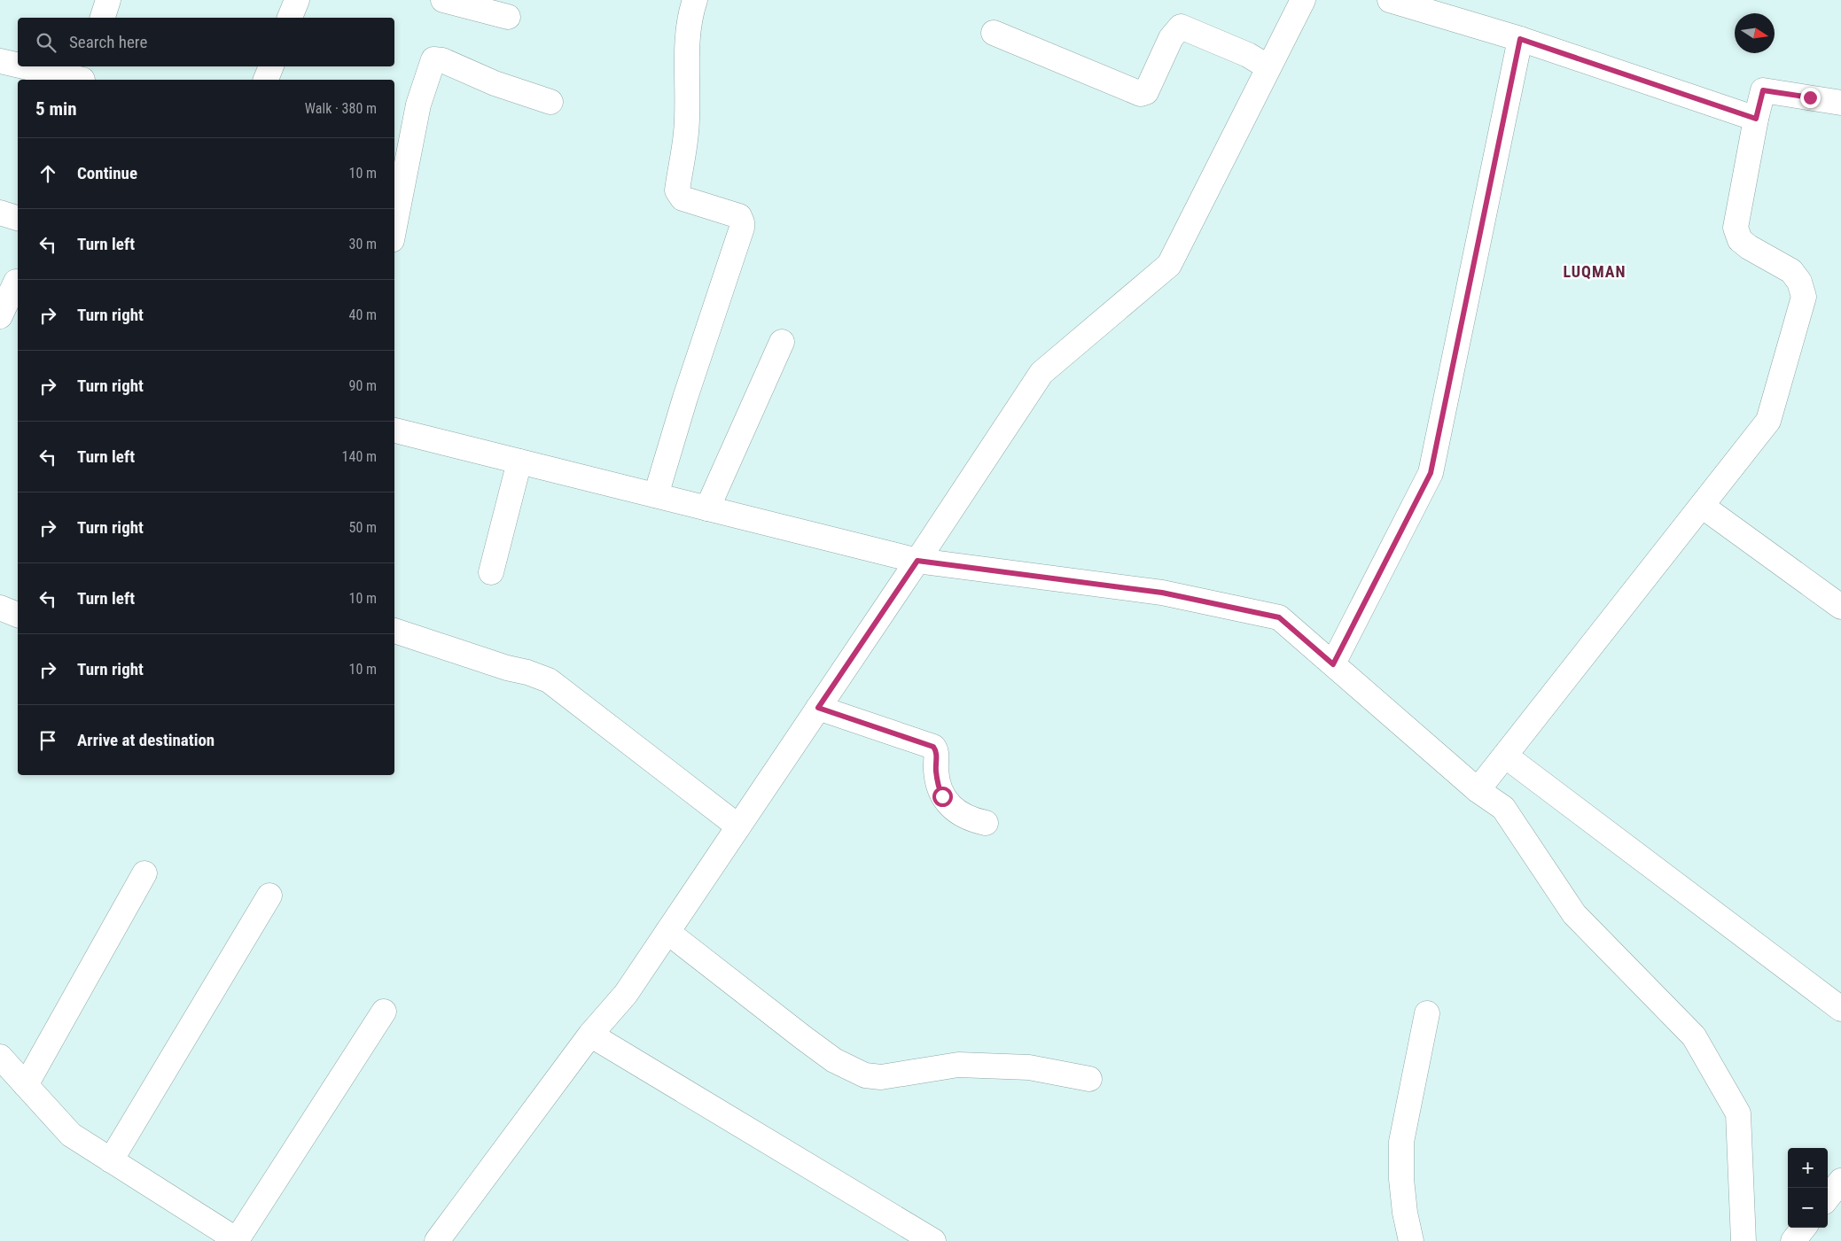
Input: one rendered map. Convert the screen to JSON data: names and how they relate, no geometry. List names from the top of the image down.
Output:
{
  "districts": ["LUQMAN"],
  "north": "right",
  "page": {
    "search": "Search here",
    "heading": ["5 min", "Walk · 380 m"],
    "list": [
      ["Continue", "10 m"],
      ["Turn left", "30 m"],
      ["Turn right", "40 m"],
      ["Turn right", "90 m"],
      ["Turn left", "140 m"],
      ["Turn right", "50 m"],
      ["Turn left", "10 m"],
      ["Turn right", "10 m"],
      "Arrive at destination"
    ],
    "map_buttons": ["+", "−"]
  }
}
